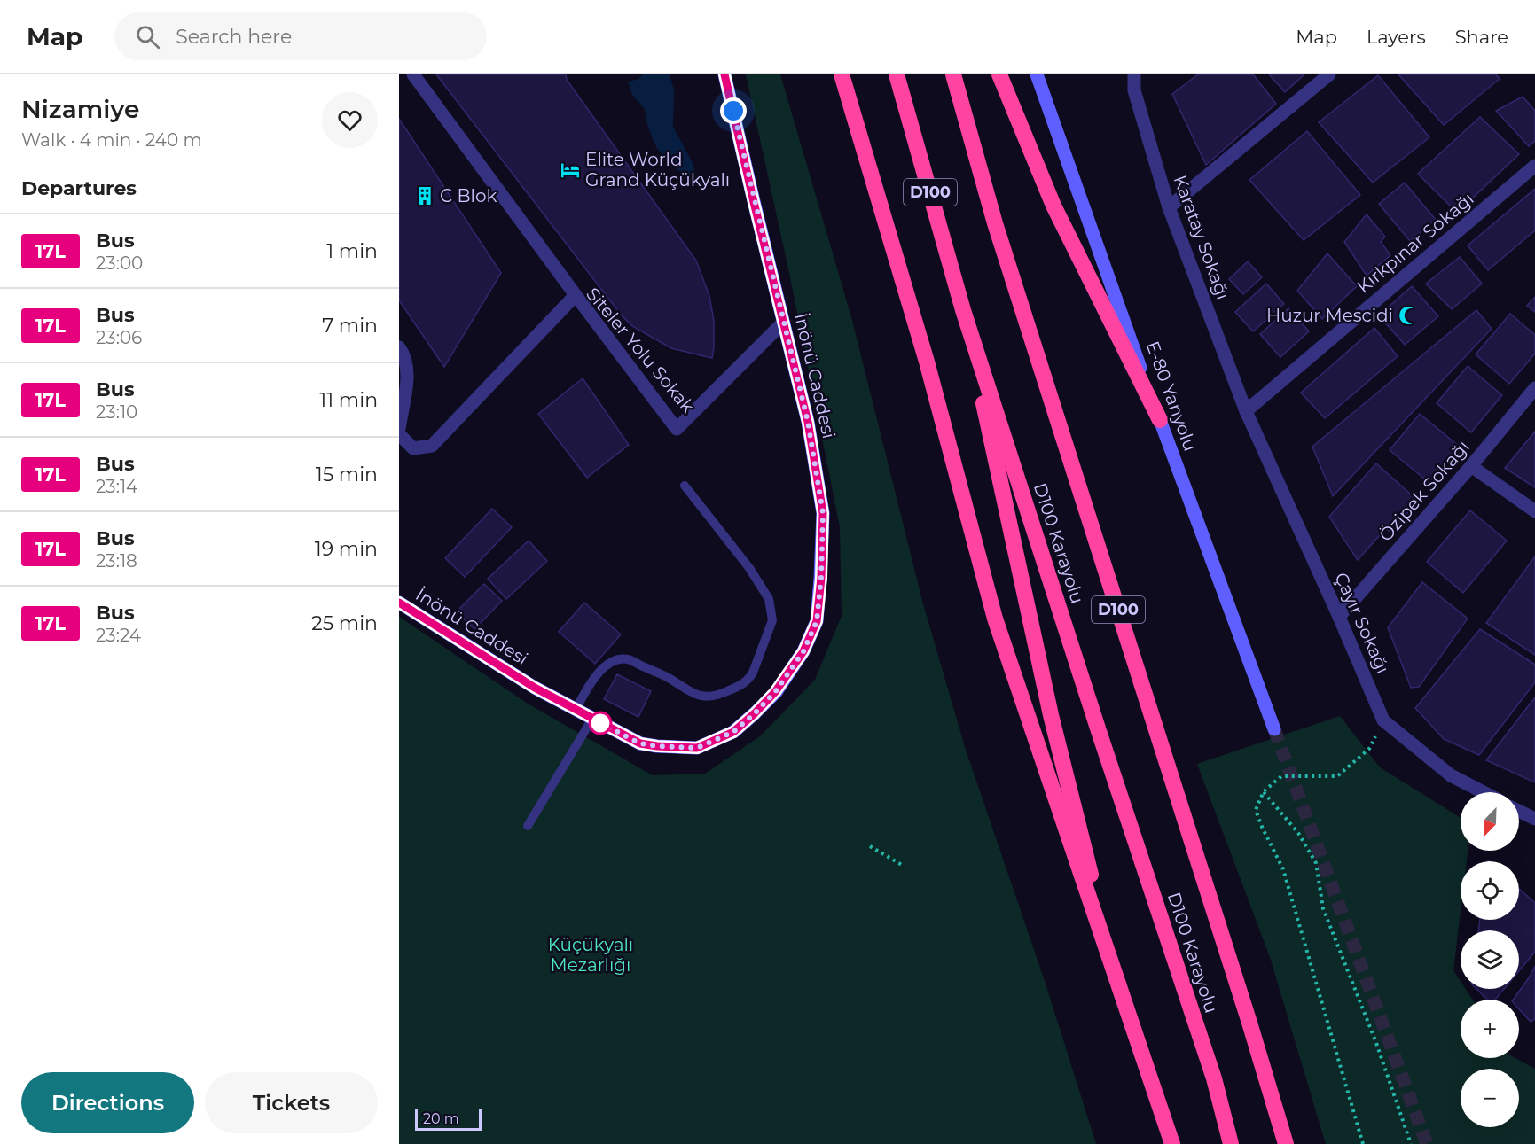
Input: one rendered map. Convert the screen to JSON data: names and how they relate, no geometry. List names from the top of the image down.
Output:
{
  "streets": {
    "highway": ["D100", "D100 Karayolu"],
    "street": [
      "Karatay Sokağı",
      "Kırkpınar Sokağı",
      "Siteler Yolu Sokak",
      "İnönü Caddesi",
      "E-80 Yanyolu",
      "Özipek Sokağı",
      "Çayır Sokağı"
    ]
  },
  "crossings": [
    ["Karatay Sokağı", "Kırkpınar Sokağı"],
    ["Karatay Sokağı", "Çayır Sokağı"],
    ["Kırkpınar Sokağı", "Çayır Sokağı"],
    ["Siteler Yolu Sokak", "İnönü Caddesi"],
    ["Özipek Sokağı", "Çayır Sokağı"]
  ],
  "parks": ["Küçükyalı Mezarlığı"],
  "places": {
    "hotel": ["Elite World Grand Küçükyalı"],
    "building": ["C Blok"],
    "mosque": ["Huzur Mescidi"]
  },
  "lines": ["bus line 17L"],
  "scale_bar": "20 m",
  "north": "bottom left",
  "page": {
    "header": "Map",
    "search": "Search here",
    "nav": ["Map", "Layers", "Share"],
    "heading": [
      ["Nizamiye", "Walk · 4 min · 240 m"],
      "Departures"
    ],
    "list": [
      {
        "mark": "17L",
        "name": "Bus",
        "note": "23:00",
        "value": "1 min"
      },
      {
        "mark": "17L",
        "name": "Bus",
        "note": "23:06",
        "value": "7 min"
      },
      {
        "mark": "17L",
        "name": "Bus",
        "note": "23:10",
        "value": "11 min"
      },
      {
        "mark": "17L",
        "name": "Bus",
        "note": "23:14",
        "value": "15 min"
      },
      {
        "mark": "17L",
        "name": "Bus",
        "note": "23:18",
        "value": "19 min"
      },
      {
        "mark": "17L",
        "name": "Bus",
        "note": "23:24",
        "value": "25 min"
      }
    ],
    "map_buttons": ["+", "−"],
    "buttons": ["Directions", "Tickets"],
    "scale": "20 m"
  }
}
